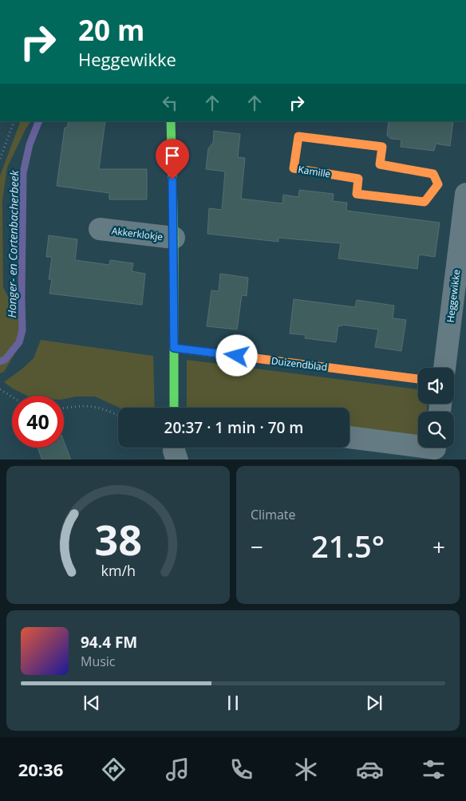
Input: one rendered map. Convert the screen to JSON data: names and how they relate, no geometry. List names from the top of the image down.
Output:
{
  "streets": {
    "street": [
      "Kamille",
      "Akkerklokje",
      "Heggewikke",
      "Duizendblad"
    ]
  },
  "water": ["Honger- en Cortenbacherbeek"],
  "page": {
    "turn": ["20 m", "Heggewikke"],
    "limit": "40",
    "trip": "20:37 · 1 min · 70 m",
    "tile": "Climate",
    "heat": ["−", "21.5°", "+"],
    "song": ["94.4 FM", "Music"],
    "tabs": "20:36",
    "gauge": ["38", "km/h"]
  }
}
